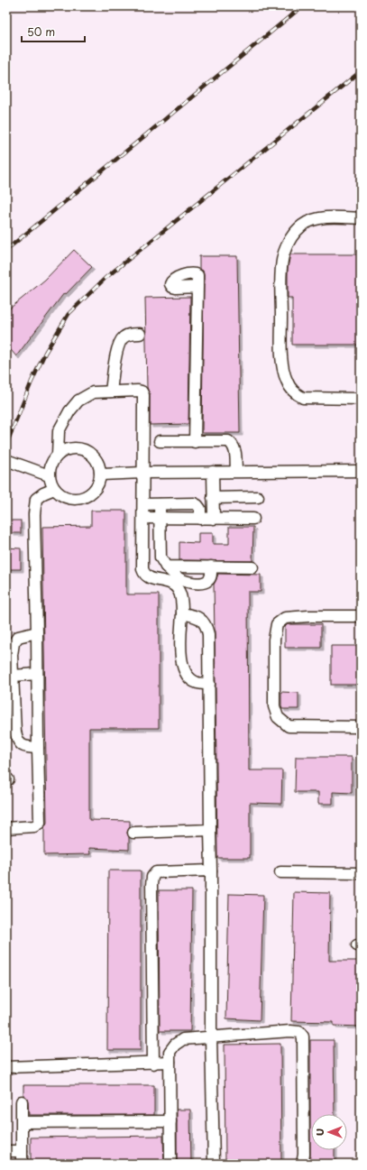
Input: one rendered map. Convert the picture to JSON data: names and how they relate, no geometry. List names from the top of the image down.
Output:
{
  "scale_bar": "50 m",
  "north": "left"
}
